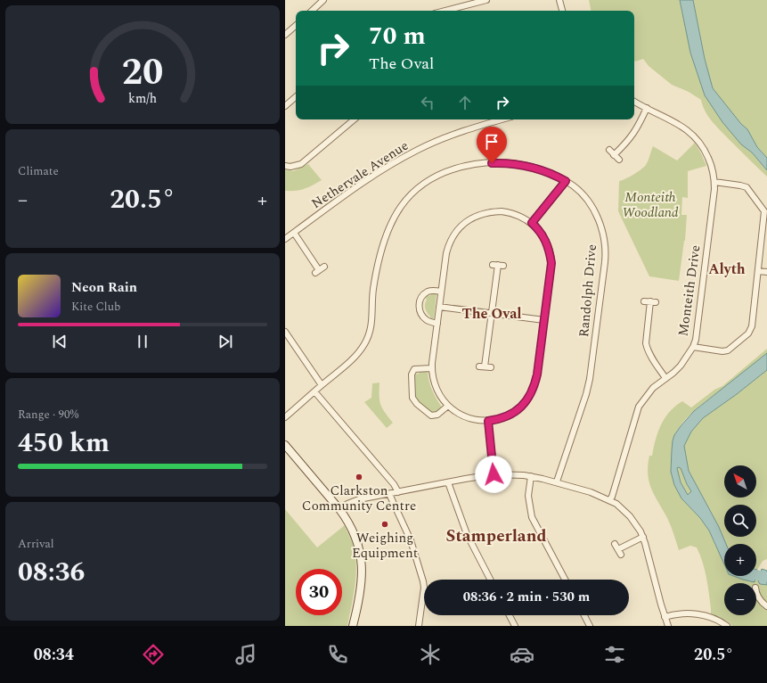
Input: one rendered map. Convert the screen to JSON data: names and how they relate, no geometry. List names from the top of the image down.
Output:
{
  "streets": {
    "street": ["Nethervale Avenue", "Randolph Drive", "Monteith Drive"]
  },
  "districts": ["Alyth", "The Oval", "Stamperland"],
  "parks": ["Monteith Woodland"],
  "places": ["Clarkston Community Centre", "Weighing Equipment"],
  "north": "top left",
  "page": {
    "turn": ["70 m", "The Oval"],
    "tile": [
      "Climate",
      ["Range · 90%", "450 km"],
      ["Arrival", "08:36"]
    ],
    "heat": ["−", "20.5°", "+"],
    "song": ["Neon Rain", "Kite Club"],
    "map_buttons": ["+", "−"],
    "limit": "30",
    "trip": "08:36 · 2 min · 530 m",
    "tabs": ["08:34", "20.5°"],
    "gauge": ["20", "km/h"]
  }
}
